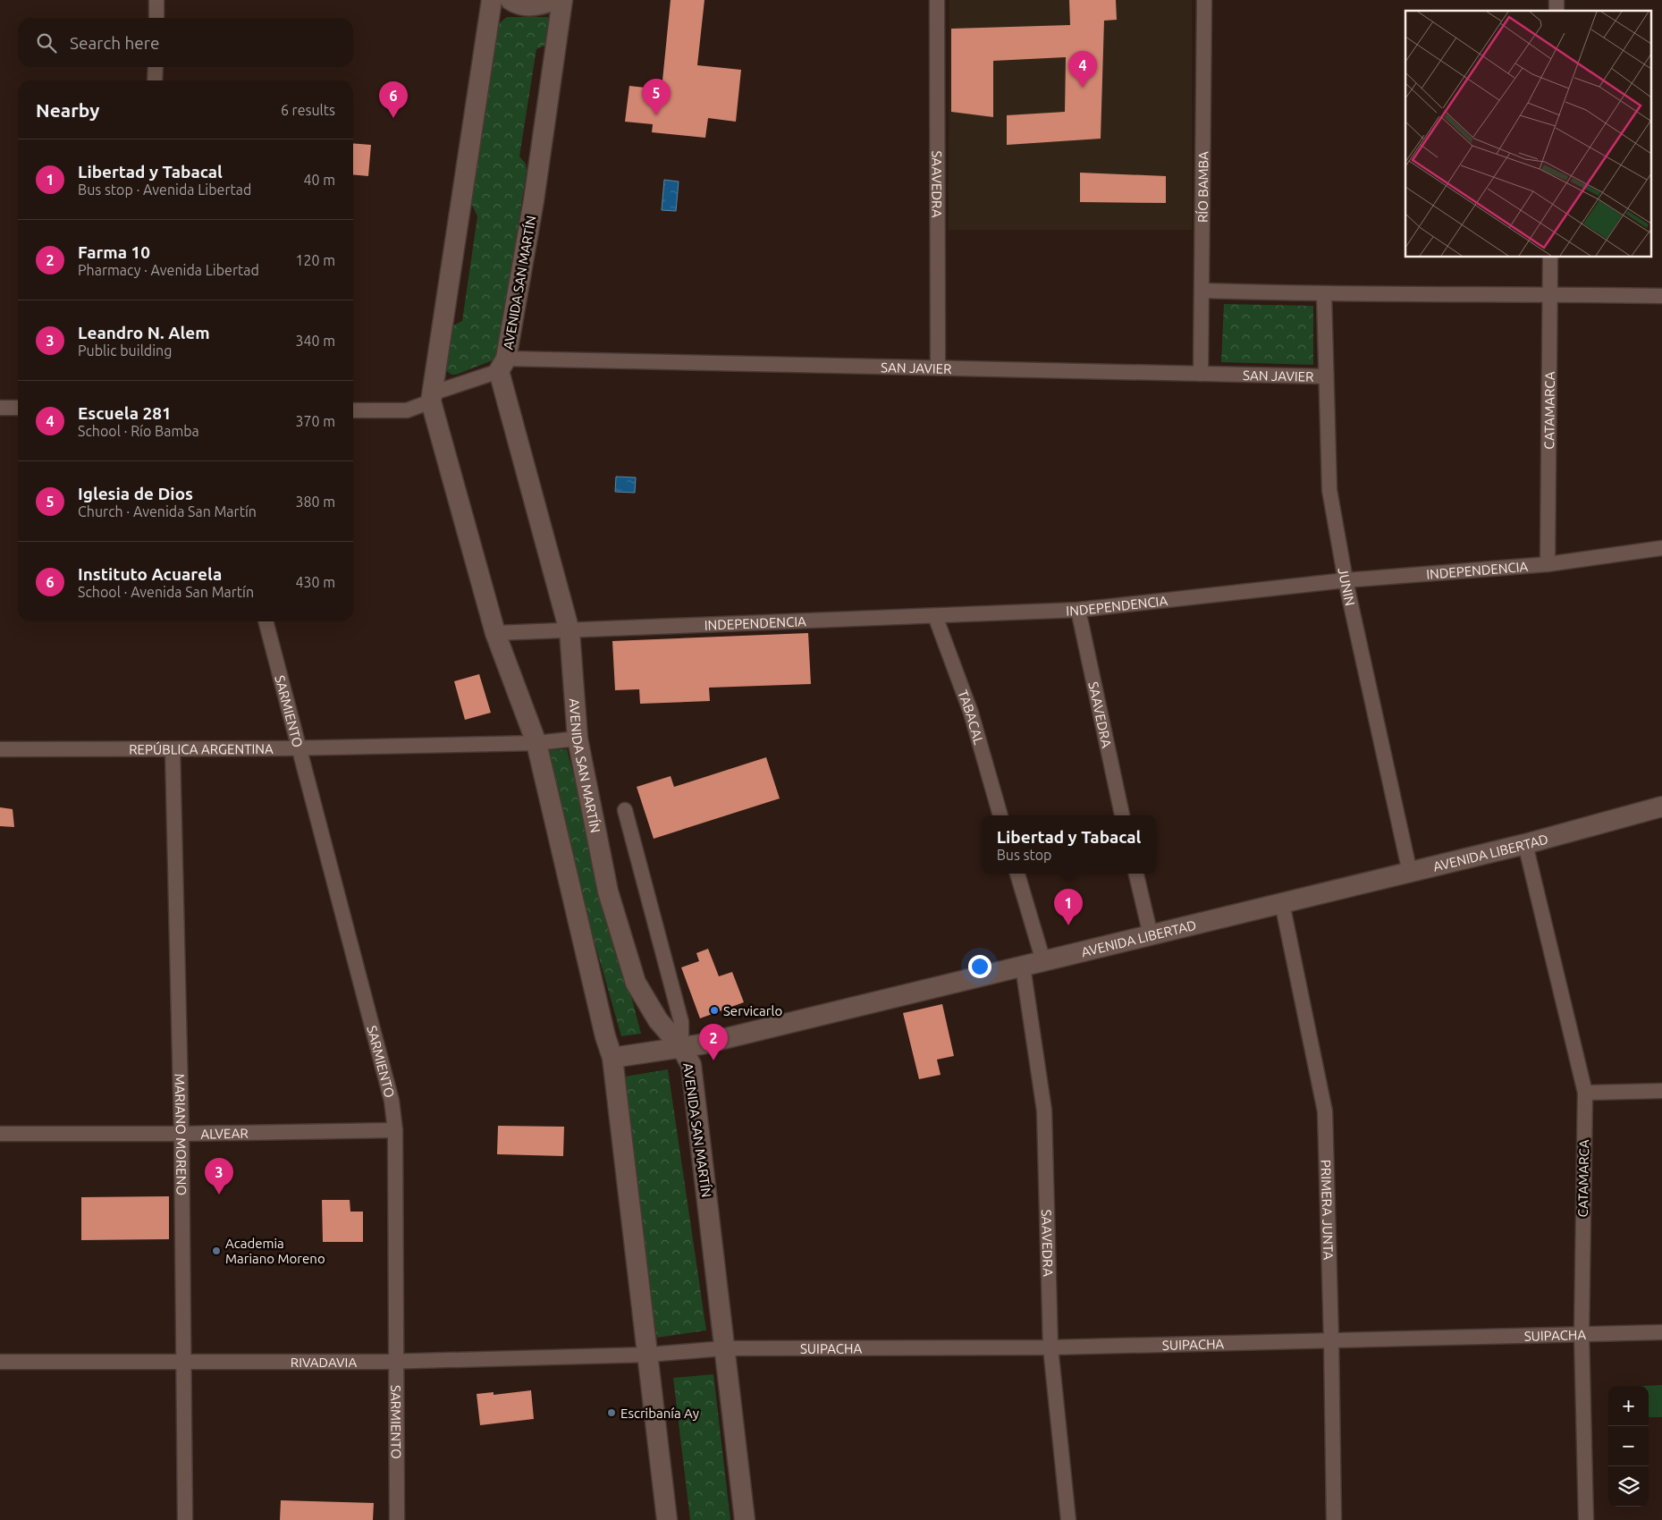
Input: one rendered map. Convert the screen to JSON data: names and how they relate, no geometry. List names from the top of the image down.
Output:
{
  "streets": {
    "main road": ["AVENIDA SAN MARTÍN", "AVENIDA LIBERTAD"],
    "street": [
      "SAAVEDRA",
      "RÍO BAMBA",
      "SAN JAVIER",
      "CATAMARCA",
      "INDEPENDENCIA",
      "JUNIN",
      "SARMIENTO",
      "TABACAL",
      "REPÚBLICA ARGENTINA",
      "ALVEAR",
      "MARIANO MORENO",
      "PRIMERA JUNTA",
      "SUIPACHA",
      "RIVADAVIA"
    ]
  },
  "crossings": [
    ["SAAVEDRA", "SAN JAVIER"],
    ["SAAVEDRA", "INDEPENDENCIA"],
    ["SAAVEDRA", "AVENIDA LIBERTAD"],
    ["SAAVEDRA", "SUIPACHA"],
    ["RÍO BAMBA", "SAN JAVIER"],
    ["AVENIDA SAN MARTÍN", "SAN JAVIER"],
    ["AVENIDA SAN MARTÍN", "INDEPENDENCIA"],
    ["AVENIDA SAN MARTÍN", "REPÚBLICA ARGENTINA"],
    ["AVENIDA SAN MARTÍN", "AVENIDA LIBERTAD"],
    ["AVENIDA SAN MARTÍN", "SUIPACHA"],
    ["SAN JAVIER", "JUNIN"],
    ["CATAMARCA", "INDEPENDENCIA"],
    ["CATAMARCA", "AVENIDA LIBERTAD"],
    ["CATAMARCA", "SUIPACHA"],
    ["INDEPENDENCIA", "JUNIN"],
    ["INDEPENDENCIA", "TABACAL"],
    ["JUNIN", "AVENIDA LIBERTAD"],
    ["SARMIENTO", "REPÚBLICA ARGENTINA"],
    ["SARMIENTO", "ALVEAR"],
    ["SARMIENTO", "RIVADAVIA"],
    ["REPÚBLICA ARGENTINA", "MARIANO MORENO"],
    ["AVENIDA LIBERTAD", "PRIMERA JUNTA"],
    ["ALVEAR", "MARIANO MORENO"],
    ["MARIANO MORENO", "RIVADAVIA"],
    ["PRIMERA JUNTA", "SUIPACHA"],
    ["SUIPACHA", "RIVADAVIA"]
  ],
  "places": ["Servicarlo", "Academia Mariano Moreno", "Escribanía Ay"],
  "page": {
    "search": "Search here",
    "pins": [
      "4",
      "5",
      "6",
      "1",
      "2",
      "3"
    ],
    "heading": ["Nearby", "6 results"],
    "list": [
      {
        "mark": "1",
        "name": "Libertad y Tabacal",
        "note": "Bus stop · Avenida Libertad",
        "value": "40 m"
      },
      {
        "mark": "2",
        "name": "Farma 10",
        "note": "Pharmacy · Avenida Libertad",
        "value": "120 m"
      },
      {
        "mark": "3",
        "name": "Leandro N. Alem",
        "note": "Public building",
        "value": "340 m"
      },
      {
        "mark": "4",
        "name": "Escuela 281",
        "note": "School · Río Bamba",
        "value": "370 m"
      },
      {
        "mark": "5",
        "name": "Iglesia de Dios",
        "note": "Church · Avenida San Martín",
        "value": "380 m"
      },
      {
        "mark": "6",
        "name": "Instituto Acuarela",
        "note": "School · Avenida San Martín",
        "value": "430 m"
      }
    ],
    "popup": ["Libertad y Tabacal", "Bus stop"],
    "map_buttons": ["+", "−"]
  }
}
